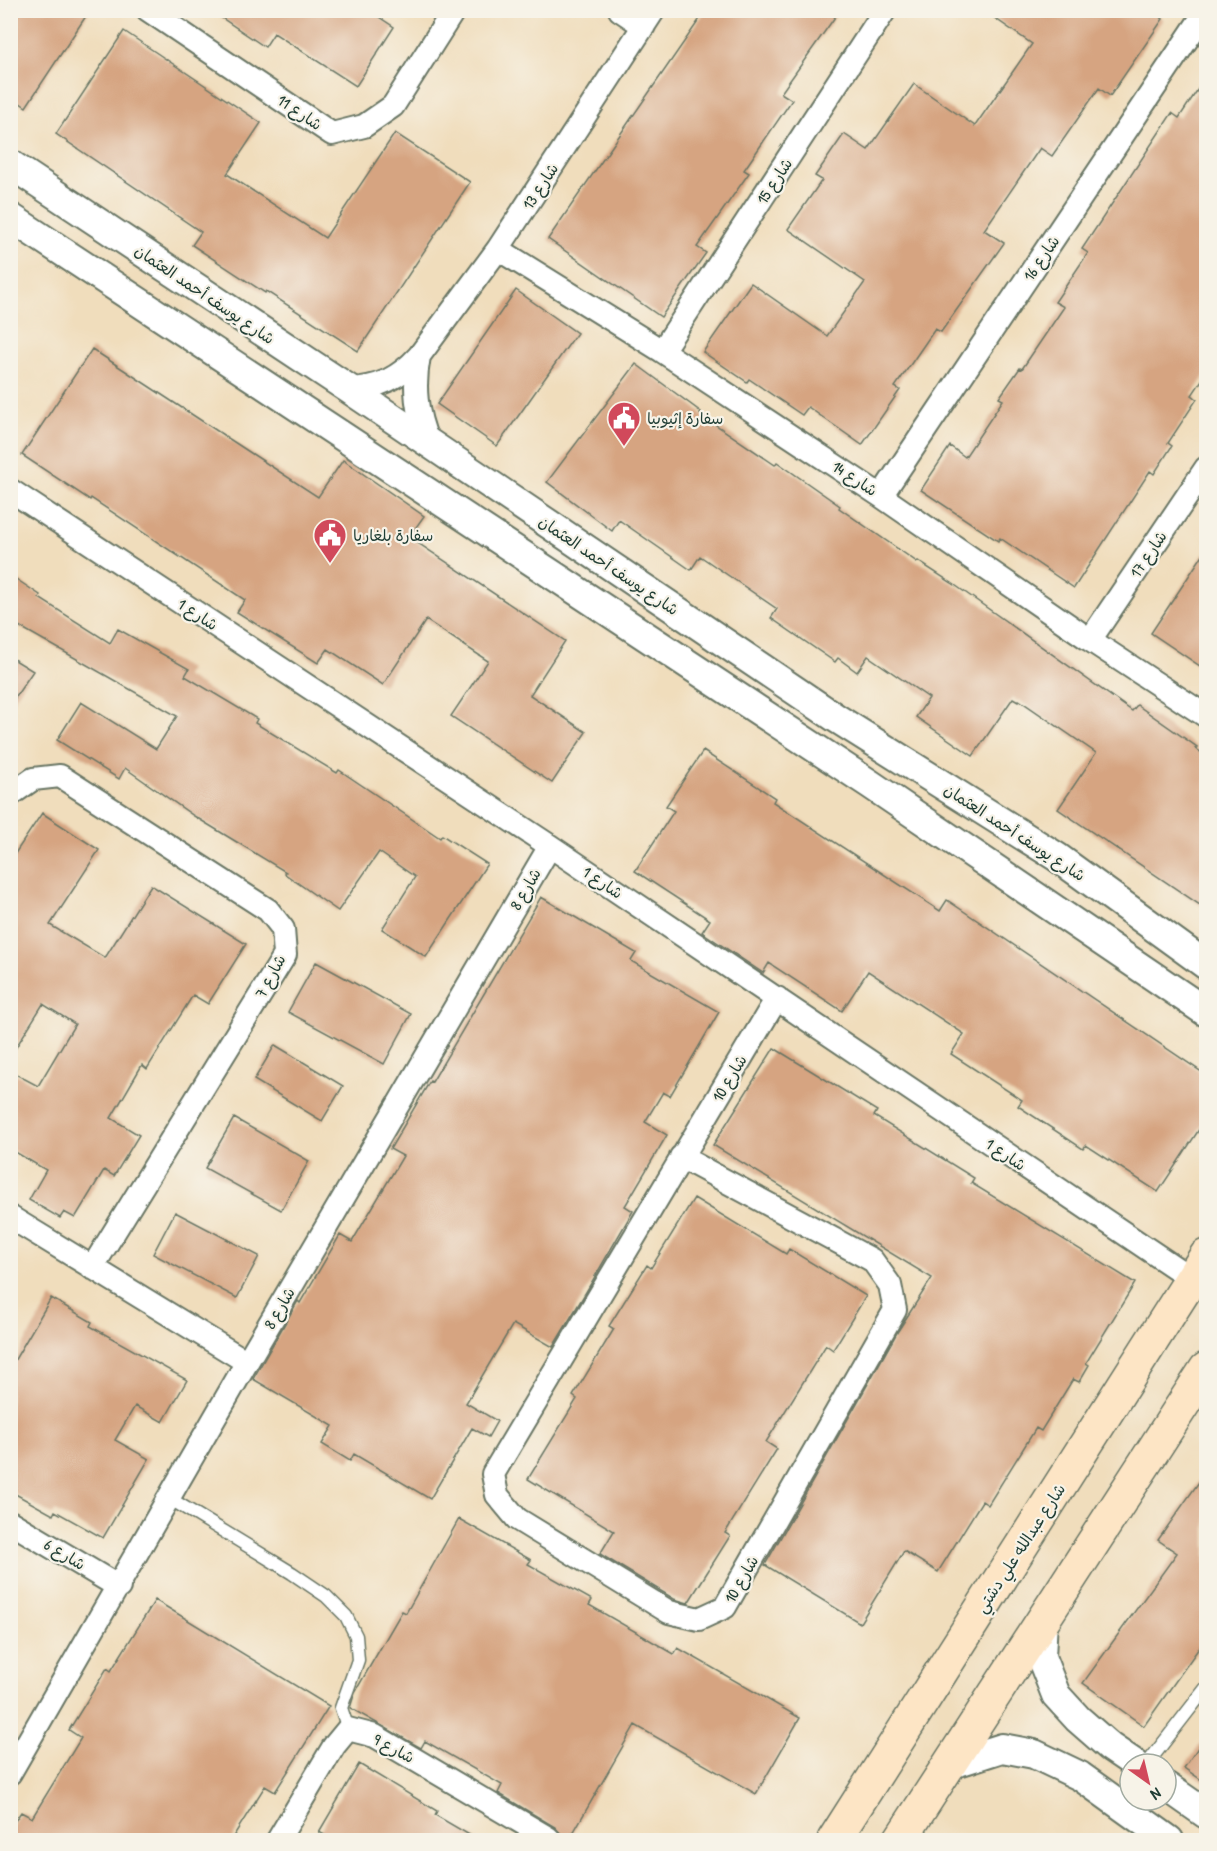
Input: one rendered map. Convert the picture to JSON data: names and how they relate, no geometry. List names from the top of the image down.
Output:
{
  "streets": {
    "main road": ["شارع عبدالله علي دشتي"],
    "street": [
      "شارع 11",
      "شارع 15",
      "شارع 13",
      "شارع 16",
      "شارع يوسف أحمد العثمان",
      "شارع 14",
      "شارع 17",
      "شارع 1",
      "شارع 8",
      "شارع 7",
      "شارع 10",
      "شارع 6",
      "شارع 9"
    ]
  },
  "crossings": [
    ["شارع 15", "شارع 14"],
    ["شارع 13", "شارع يوسف أحمد العثمان"],
    ["شارع 13", "شارع 14"],
    ["شارع 16", "شارع 14"],
    ["شارع 14", "شارع 17"],
    ["شارع 1", "شارع 8"],
    ["شارع 1", "شارع 10"],
    ["شارع 1", "شارع عبدالله علي دشتي"],
    ["شارع 8", "شارع 6"]
  ],
  "places": {
    "public building": ["سفارة إثيوبيا", "سفارة بلغاريا"]
  },
  "north": "bottom right"
}
